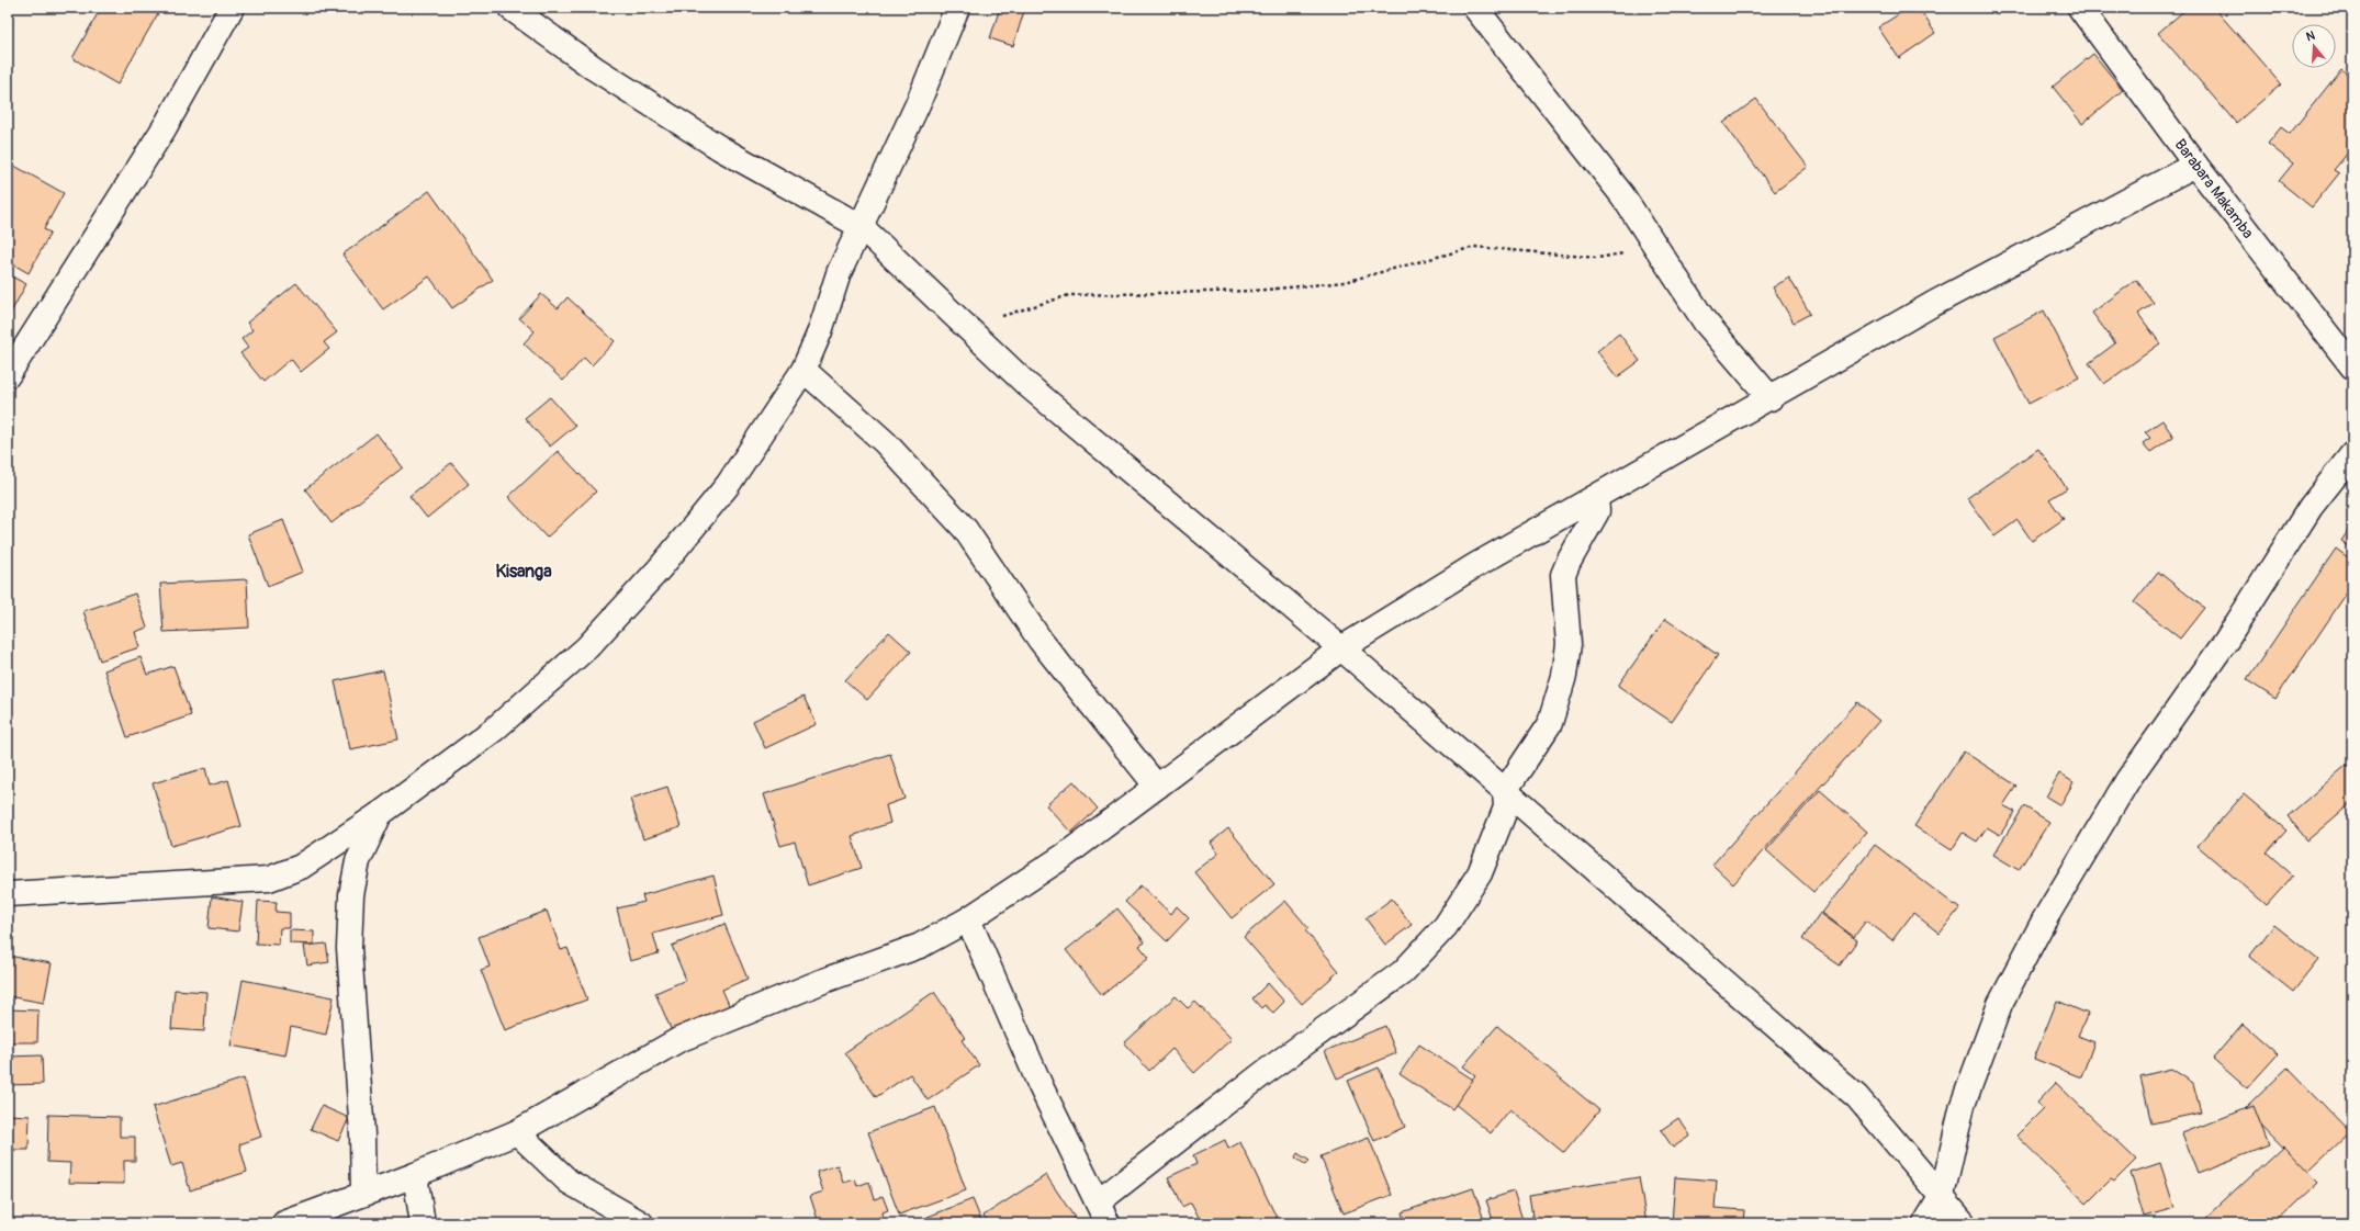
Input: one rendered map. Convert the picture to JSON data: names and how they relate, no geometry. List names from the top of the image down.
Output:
{
  "streets": {
    "street": ["Barabara Makamba"]
  },
  "districts": ["Kisanga"],
  "north": "top"
}
